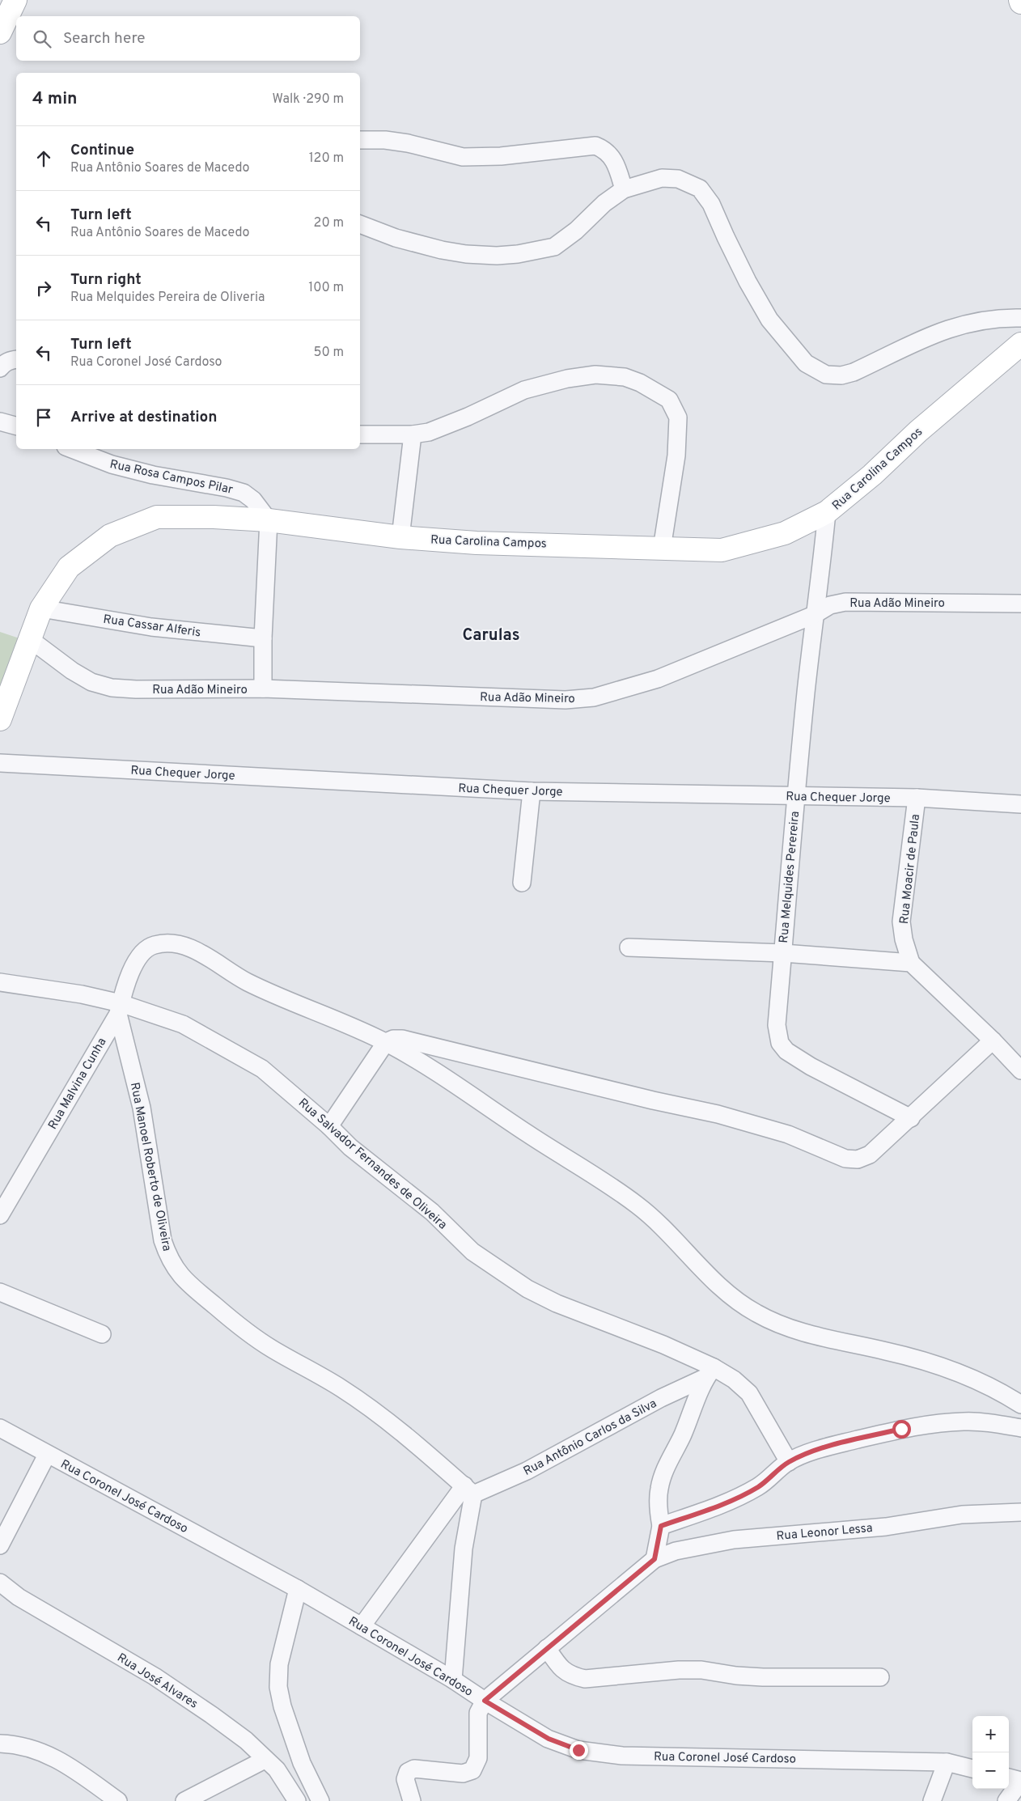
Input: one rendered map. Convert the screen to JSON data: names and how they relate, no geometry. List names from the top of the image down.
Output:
{
  "streets": {
    "main road": ["Rua Carolina Campos"],
    "street": [
      "Rua Rosa Campos Pilar",
      "Rua Adão Mineiro",
      "Rua Cassar Alferis",
      "Rua Chequer Jorge",
      "Rua Moacir de Paula",
      "Rua Melquides Perereira",
      "Rua Malvina Cunha",
      "Rua Salvador Fernandes de Oliveira",
      "Rua Manoel Roberto de Oliveira",
      "Rua Antônio Carlos da Silva",
      "Rua Coronel José Cardoso",
      "Rua Leonor Lessa",
      "Rua José Alvares"
    ]
  },
  "crossings": [
    ["Rua Carolina Campos", "Rua Rosa Campos Pilar"],
    ["Rua Carolina Campos", "Rua Adão Mineiro"],
    ["Rua Carolina Campos", "Rua Cassar Alferis"],
    ["Rua Carolina Campos", "Rua Melquides Perereira"],
    ["Rua Adão Mineiro", "Rua Melquides Perereira"],
    ["Rua Chequer Jorge", "Rua Moacir de Paula"],
    ["Rua Chequer Jorge", "Rua Melquides Perereira"],
    ["Rua Malvina Cunha", "Rua Salvador Fernandes de Oliveira"],
    ["Rua Malvina Cunha", "Rua Manoel Roberto de Oliveira"],
    ["Rua Salvador Fernandes de Oliveira", "Rua Manoel Roberto de Oliveira"],
    ["Rua Salvador Fernandes de Oliveira", "Rua Antônio Carlos da Silva"],
    ["Rua Manoel Roberto de Oliveira", "Rua Antônio Carlos da Silva"],
    ["Rua Coronel José Cardoso", "Rua Leonor Lessa"]
  ],
  "districts": ["Carulas"],
  "page": {
    "search": "Search here",
    "heading": ["4 min", "Walk · 290 m"],
    "list": [
      ["Continue", "Rua Antônio Soares de Macedo", "120 m"],
      ["Turn left", "Rua Antônio Soares de Macedo", "20 m"],
      ["Turn right", "Rua Melquides Pereira de Oliveria", "100 m"],
      ["Turn left", "Rua Coronel José Cardoso", "50 m"],
      "Arrive at destination"
    ],
    "map_buttons": ["+", "−"]
  }
}
